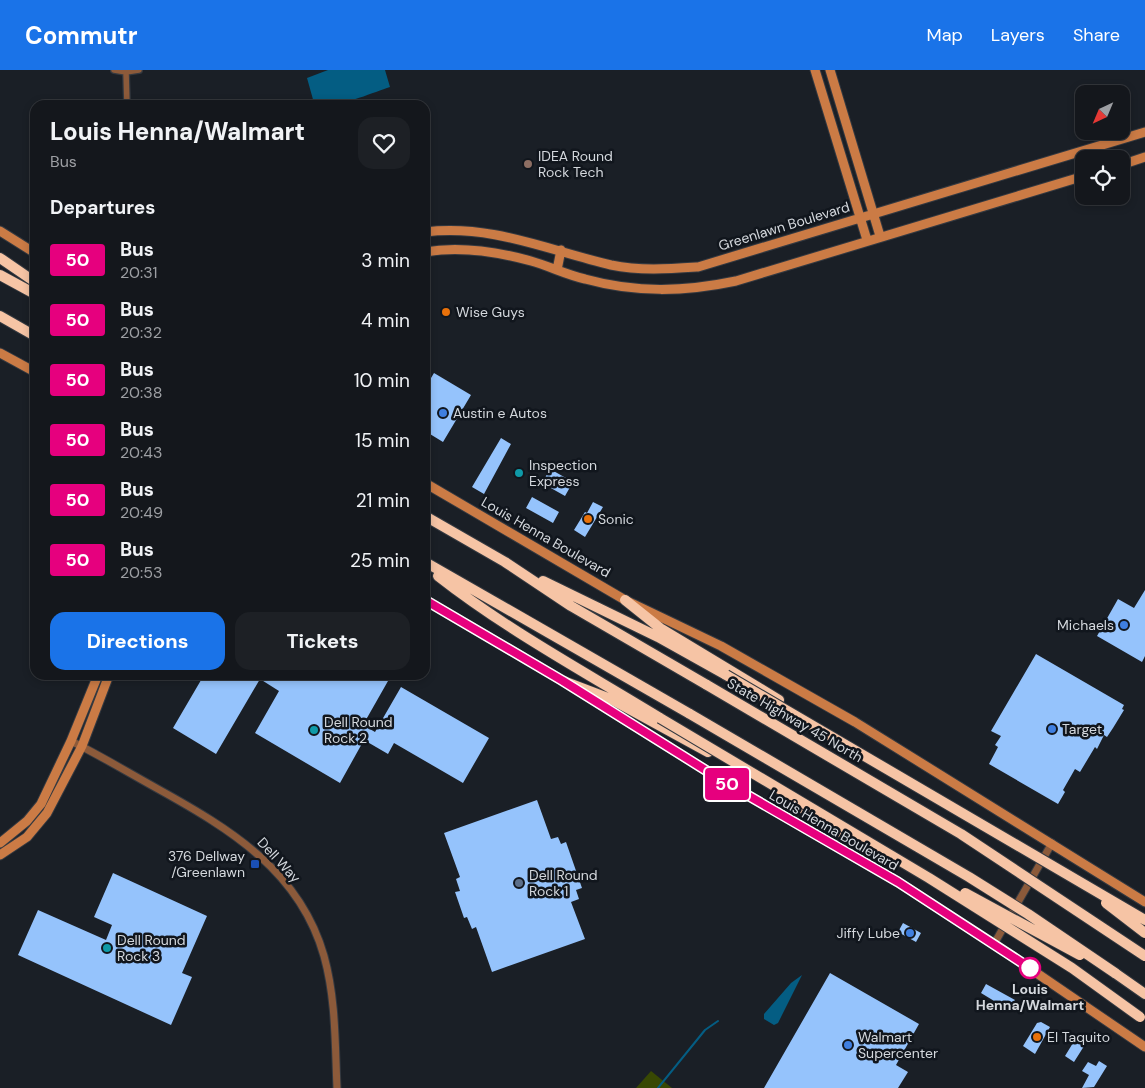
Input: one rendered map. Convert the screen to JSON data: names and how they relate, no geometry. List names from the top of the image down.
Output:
{
  "streets": {
    "highway": ["State Highway 45 North"],
    "main road": ["Greenlawn Boulevard", "Louis Henna Boulevard"],
    "street": ["Dell Way"]
  },
  "places": {
    "other": [
      "IDEA Round Rock Tech",
      "Wise Guys",
      "Austin e Autos",
      "Inspection Express",
      "Sonic",
      "Michaels",
      "Target",
      "Dell Round Rock 2",
      "Dell Round Rock 1",
      "Jiffy Lube",
      "Dell Round Rock 3",
      "Louis Henna/Walmart",
      "El Taquito",
      "Walmart Supercenter"
    ],
    "transit": ["376 Dellway /Greenlawn"]
  },
  "lines": ["bus line 50"],
  "north": "bottom left",
  "page": {
    "header": "Commutr",
    "nav": ["Map", "Layers", "Share"],
    "on_map": "50",
    "heading": [
      ["Louis Henna/Walmart", "Bus"],
      "Departures"
    ],
    "list": [
      {
        "mark": "50",
        "name": "Bus",
        "note": "20:31",
        "value": "3 min"
      },
      {
        "mark": "50",
        "name": "Bus",
        "note": "20:32",
        "value": "4 min"
      },
      {
        "mark": "50",
        "name": "Bus",
        "note": "20:38",
        "value": "10 min"
      },
      {
        "mark": "50",
        "name": "Bus",
        "note": "20:43",
        "value": "15 min"
      },
      {
        "mark": "50",
        "name": "Bus",
        "note": "20:49",
        "value": "21 min"
      },
      {
        "mark": "50",
        "name": "Bus",
        "note": "20:53",
        "value": "25 min"
      }
    ],
    "buttons": ["Directions", "Tickets"]
  }
}
